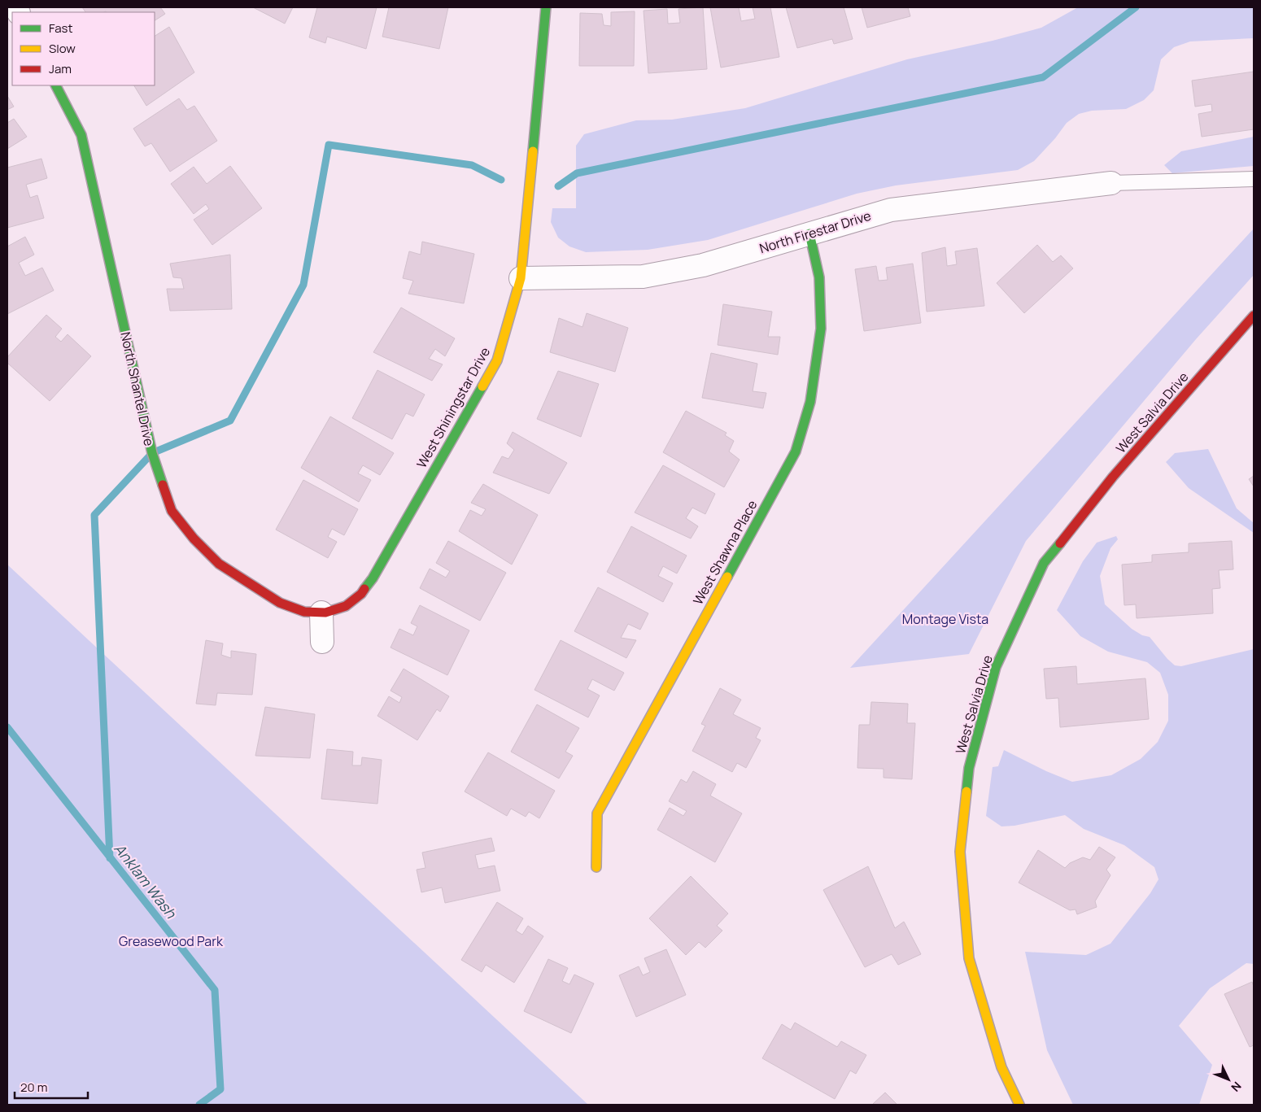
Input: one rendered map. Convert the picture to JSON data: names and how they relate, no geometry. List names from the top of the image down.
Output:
{
  "streets": {
    "street": [
      "North Firestar Drive",
      "North Shantel Drive",
      "West Shiningstar Drive",
      "West Salvia Drive",
      "West Shawna Place"
    ]
  },
  "crossings": [
    ["North Firestar Drive", "West Shiningstar Drive"],
    ["North Firestar Drive", "West Shawna Place"],
    ["North Shantel Drive", "West Shiningstar Drive"]
  ],
  "water": ["Anklam Wash"],
  "parks": ["Montage Vista", "Greasewood Park"],
  "legend": ["Fast", "Slow", "Jam"],
  "scale_bar": "20 m",
  "north": "bottom right"
}
